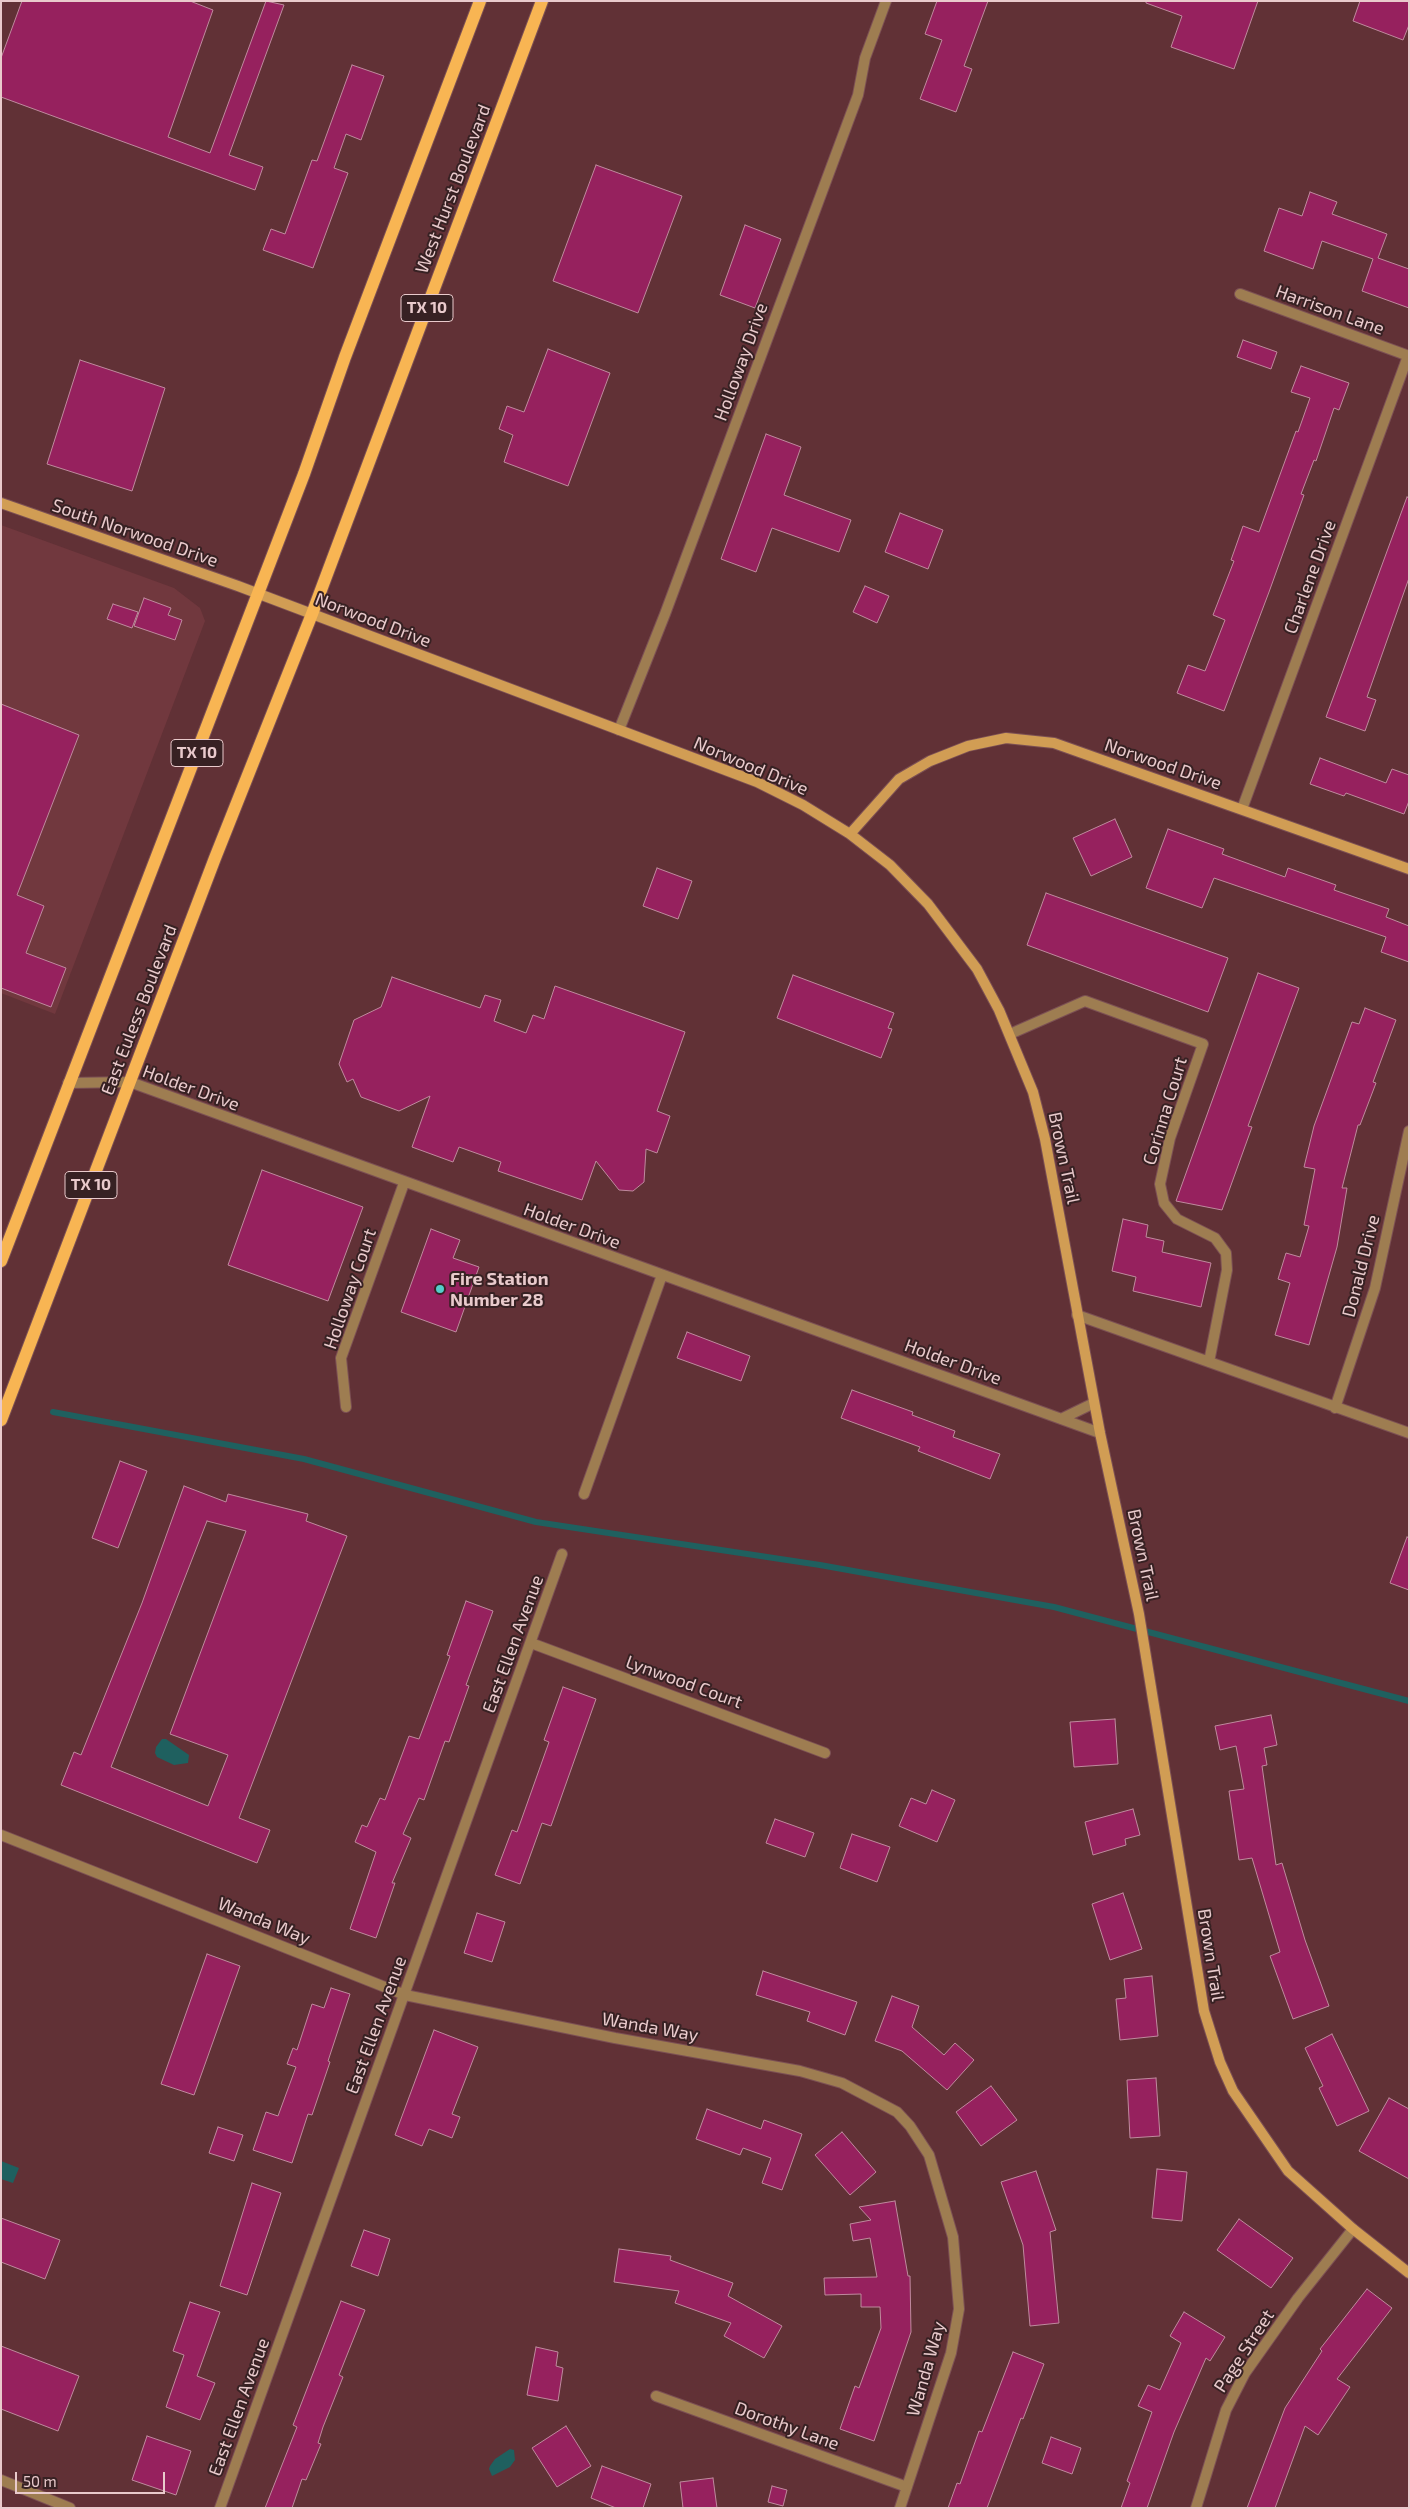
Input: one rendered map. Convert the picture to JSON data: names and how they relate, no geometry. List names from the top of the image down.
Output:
{
  "streets": {
    "main road": [
      "West Hurst Boulevard",
      "TX 10",
      "South Norwood Drive",
      "Norwood Drive",
      "East Euless Boulevard",
      "Brown Trail"
    ],
    "street": [
      "Harrison Lane",
      "Holloway Drive",
      "Charlene Drive",
      "Holder Drive",
      "Corinna Court",
      "Donald Drive",
      "Holloway Court",
      "East Ellen Avenue",
      "Lynwood Court",
      "Wanda Way",
      "Page Street",
      "Dorothy Lane"
    ]
  },
  "crossings": [
    ["West Hurst Boulevard", "Norwood Drive"],
    ["West Hurst Boulevard", "East Euless Boulevard"],
    ["TX 10", "South Norwood Drive"],
    ["TX 10", "Norwood Drive"],
    ["TX 10", "Holder Drive"],
    ["Harrison Lane", "Charlene Drive"],
    ["Holloway Drive", "Norwood Drive"],
    ["South Norwood Drive", "Norwood Drive"],
    ["Charlene Drive", "Norwood Drive"],
    ["Norwood Drive", "East Euless Boulevard"],
    ["Norwood Drive", "Brown Trail"],
    ["East Euless Boulevard", "Holder Drive"],
    ["Holder Drive", "Brown Trail"],
    ["Holder Drive", "Holloway Court"],
    ["Corinna Court", "Brown Trail"],
    ["Brown Trail", "Page Street"],
    ["East Ellen Avenue", "Lynwood Court"],
    ["East Ellen Avenue", "Wanda Way"],
    ["Wanda Way", "Dorothy Lane"]
  ],
  "places": ["Fire Station Number 28"],
  "scale_bar": "50 m"
}
